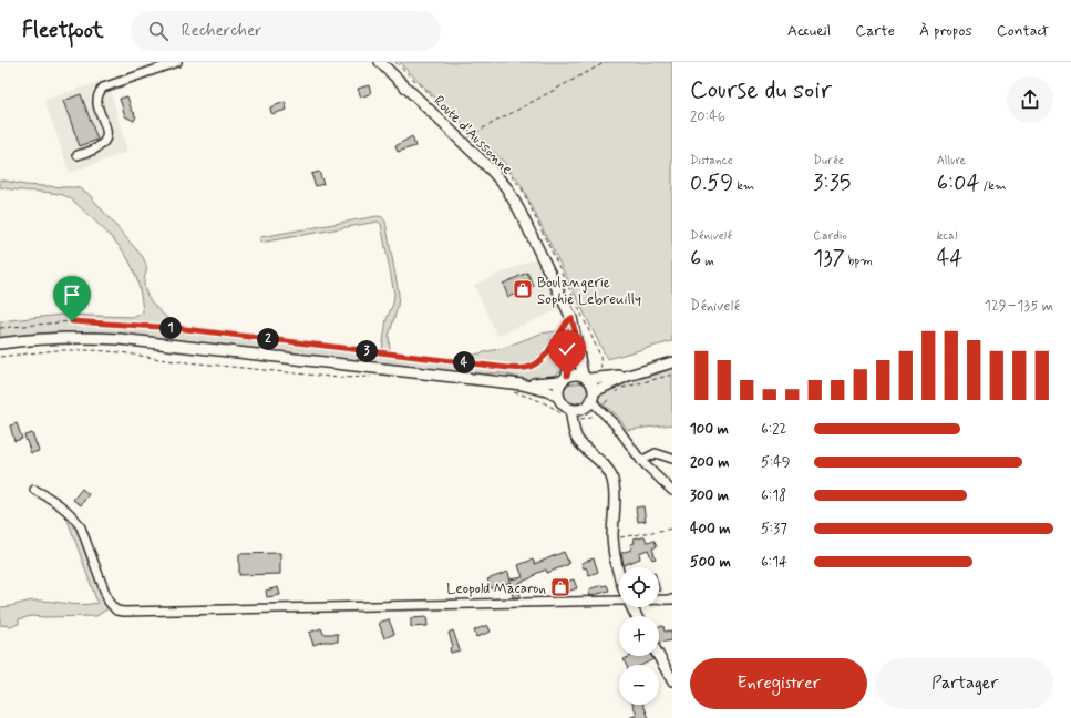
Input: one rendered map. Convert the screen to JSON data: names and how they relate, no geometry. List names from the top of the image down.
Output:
{
  "streets": {
    "main road": ["Route d'Aussonne"]
  },
  "places": {
    "shop": ["Boulangerie Sophie Lebreuilly", "Leopold Macaron"]
  },
  "page": {
    "header": "Fleetfoot",
    "search": "Rechercher",
    "nav": [
      "Accueil",
      "Carte",
      "À propos",
      "Contact"
    ],
    "heading": ["Course du soir", "20:46"],
    "stats": [
      ["Distance", "0.59 km"],
      ["Durée", "3:35"],
      ["Allure", "6:04 /km"],
      ["Dénivelé", "6 m"],
      ["Cardio", "137 bpm"],
      ["kcal", "44"]
    ],
    "chart": ["Dénivelé", "129–135 m"],
    "pins": [
      "1",
      "2",
      "3",
      "4"
    ],
    "list": [
      {
        "name": "100 m",
        "note": "6:22"
      },
      {
        "name": "200 m",
        "note": "5:49"
      },
      {
        "name": "300 m",
        "note": "6:18"
      },
      {
        "name": "400 m",
        "note": "5:37"
      },
      {
        "name": "500 m",
        "note": "6:14"
      }
    ],
    "map_buttons": ["+", "−"],
    "buttons": ["Enregistrer", "Partager"]
  }
}
